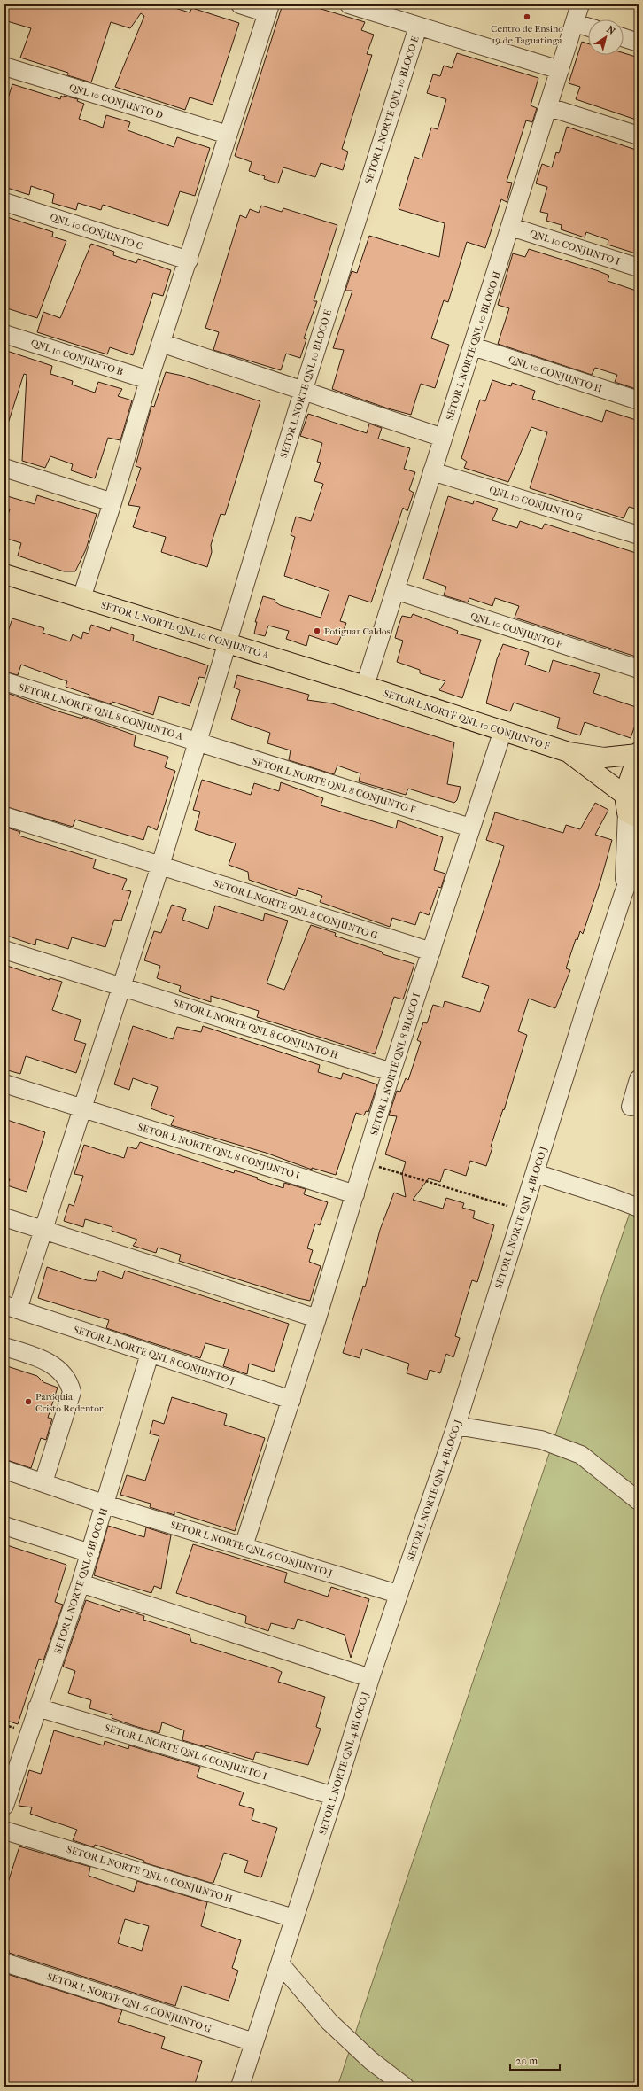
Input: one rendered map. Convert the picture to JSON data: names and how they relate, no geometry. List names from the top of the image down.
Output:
{
  "streets": {
    "main road": ["SETOR L NORTE QNL 10 CONJUNTO A", "SETOR L NORTE QNL 10 CONJUNTO F"],
    "street": [
      "QNL 10 CONJUNTO D",
      "SETOR L NORTE QNL 10 BLOCO E",
      "QNL 10 CONJUNTO C",
      "QNL 10 CONJUNTO I",
      "SETOR L NORTE QNL 10 BLOCO H",
      "QNL 10 CONJUNTO B",
      "QNL 10 CONJUNTO H",
      "QNL 10 CONJUNTO G",
      "QNL 10 CONJUNTO F",
      "SETOR L NORTE QNL 8 CONJUNTO A",
      "SETOR L NORTE QNL 8 CONJUNTO F",
      "SETOR L NORTE QNL 8 CONJUNTO G",
      "SETOR L NORTE QNL 8 CONJUNTO H",
      "SETOR L NORTE QNL 8 BLOCO I",
      "SETOR L NORTE QNL 8 CONJUNTO I",
      "SETOR L NORTE QNL 4 BLOCO J",
      "SETOR L NORTE QNL 8 CONJUNTO J",
      "SETOR L NORTE QNL 6 CONJUNTO J",
      "SETOR L NORTE QNL 6 BLOCO H",
      "SETOR L NORTE QNL 6 CONJUNTO I",
      "SETOR L NORTE QNL 6 CONJUNTO H",
      "SETOR L NORTE QNL 6 CONJUNTO G"
    ]
  },
  "crossings": [
    ["SETOR L NORTE QNL 10 BLOCO E", "SETOR L NORTE QNL 10 CONJUNTO A"],
    ["SETOR L NORTE QNL 10 BLOCO E", "SETOR L NORTE QNL 8 CONJUNTO A"],
    ["SETOR L NORTE QNL 10 BLOCO E", "SETOR L NORTE QNL 8 CONJUNTO F"],
    ["SETOR L NORTE QNL 10 BLOCO E", "SETOR L NORTE QNL 8 CONJUNTO G"],
    ["SETOR L NORTE QNL 10 BLOCO E", "SETOR L NORTE QNL 8 CONJUNTO H"],
    ["SETOR L NORTE QNL 10 BLOCO E", "SETOR L NORTE QNL 8 CONJUNTO I"],
    ["SETOR L NORTE QNL 10 BLOCO E", "SETOR L NORTE QNL 8 CONJUNTO J"],
    ["QNL 10 CONJUNTO I", "SETOR L NORTE QNL 10 BLOCO H"],
    ["SETOR L NORTE QNL 10 BLOCO H", "QNL 10 CONJUNTO H"],
    ["SETOR L NORTE QNL 10 BLOCO H", "QNL 10 CONJUNTO G"],
    ["SETOR L NORTE QNL 10 BLOCO H", "SETOR L NORTE QNL 10 CONJUNTO A"],
    ["SETOR L NORTE QNL 10 BLOCO H", "QNL 10 CONJUNTO F"],
    ["SETOR L NORTE QNL 10 BLOCO H", "SETOR L NORTE QNL 10 CONJUNTO F"],
    ["SETOR L NORTE QNL 10 CONJUNTO A", "SETOR L NORTE QNL 10 CONJUNTO F"],
    ["SETOR L NORTE QNL 8 CONJUNTO A", "SETOR L NORTE QNL 8 CONJUNTO F"],
    ["SETOR L NORTE QNL 10 CONJUNTO F", "SETOR L NORTE QNL 8 BLOCO I"],
    ["SETOR L NORTE QNL 8 CONJUNTO F", "SETOR L NORTE QNL 8 BLOCO I"],
    ["SETOR L NORTE QNL 8 CONJUNTO G", "SETOR L NORTE QNL 8 BLOCO I"],
    ["SETOR L NORTE QNL 8 CONJUNTO H", "SETOR L NORTE QNL 8 BLOCO I"],
    ["SETOR L NORTE QNL 8 BLOCO I", "SETOR L NORTE QNL 8 CONJUNTO I"],
    ["SETOR L NORTE QNL 8 BLOCO I", "SETOR L NORTE QNL 8 CONJUNTO J"],
    ["SETOR L NORTE QNL 8 BLOCO I", "SETOR L NORTE QNL 6 CONJUNTO J"],
    ["SETOR L NORTE QNL 4 BLOCO J", "SETOR L NORTE QNL 6 CONJUNTO J"],
    ["SETOR L NORTE QNL 4 BLOCO J", "SETOR L NORTE QNL 6 CONJUNTO I"],
    ["SETOR L NORTE QNL 4 BLOCO J", "SETOR L NORTE QNL 6 CONJUNTO H"],
    ["SETOR L NORTE QNL 4 BLOCO J", "SETOR L NORTE QNL 6 CONJUNTO G"],
    ["SETOR L NORTE QNL 8 CONJUNTO J", "SETOR L NORTE QNL 6 BLOCO H"],
    ["SETOR L NORTE QNL 6 CONJUNTO J", "SETOR L NORTE QNL 6 BLOCO H"],
    ["SETOR L NORTE QNL 6 BLOCO H", "SETOR L NORTE QNL 6 CONJUNTO I"]
  ],
  "places": ["Centro de Ensino 19 de Taguatinga", "Potiguar Caldos", "Paróquia Cristo Redentor"],
  "scale_bar": "20 m",
  "north": "top right"
}
